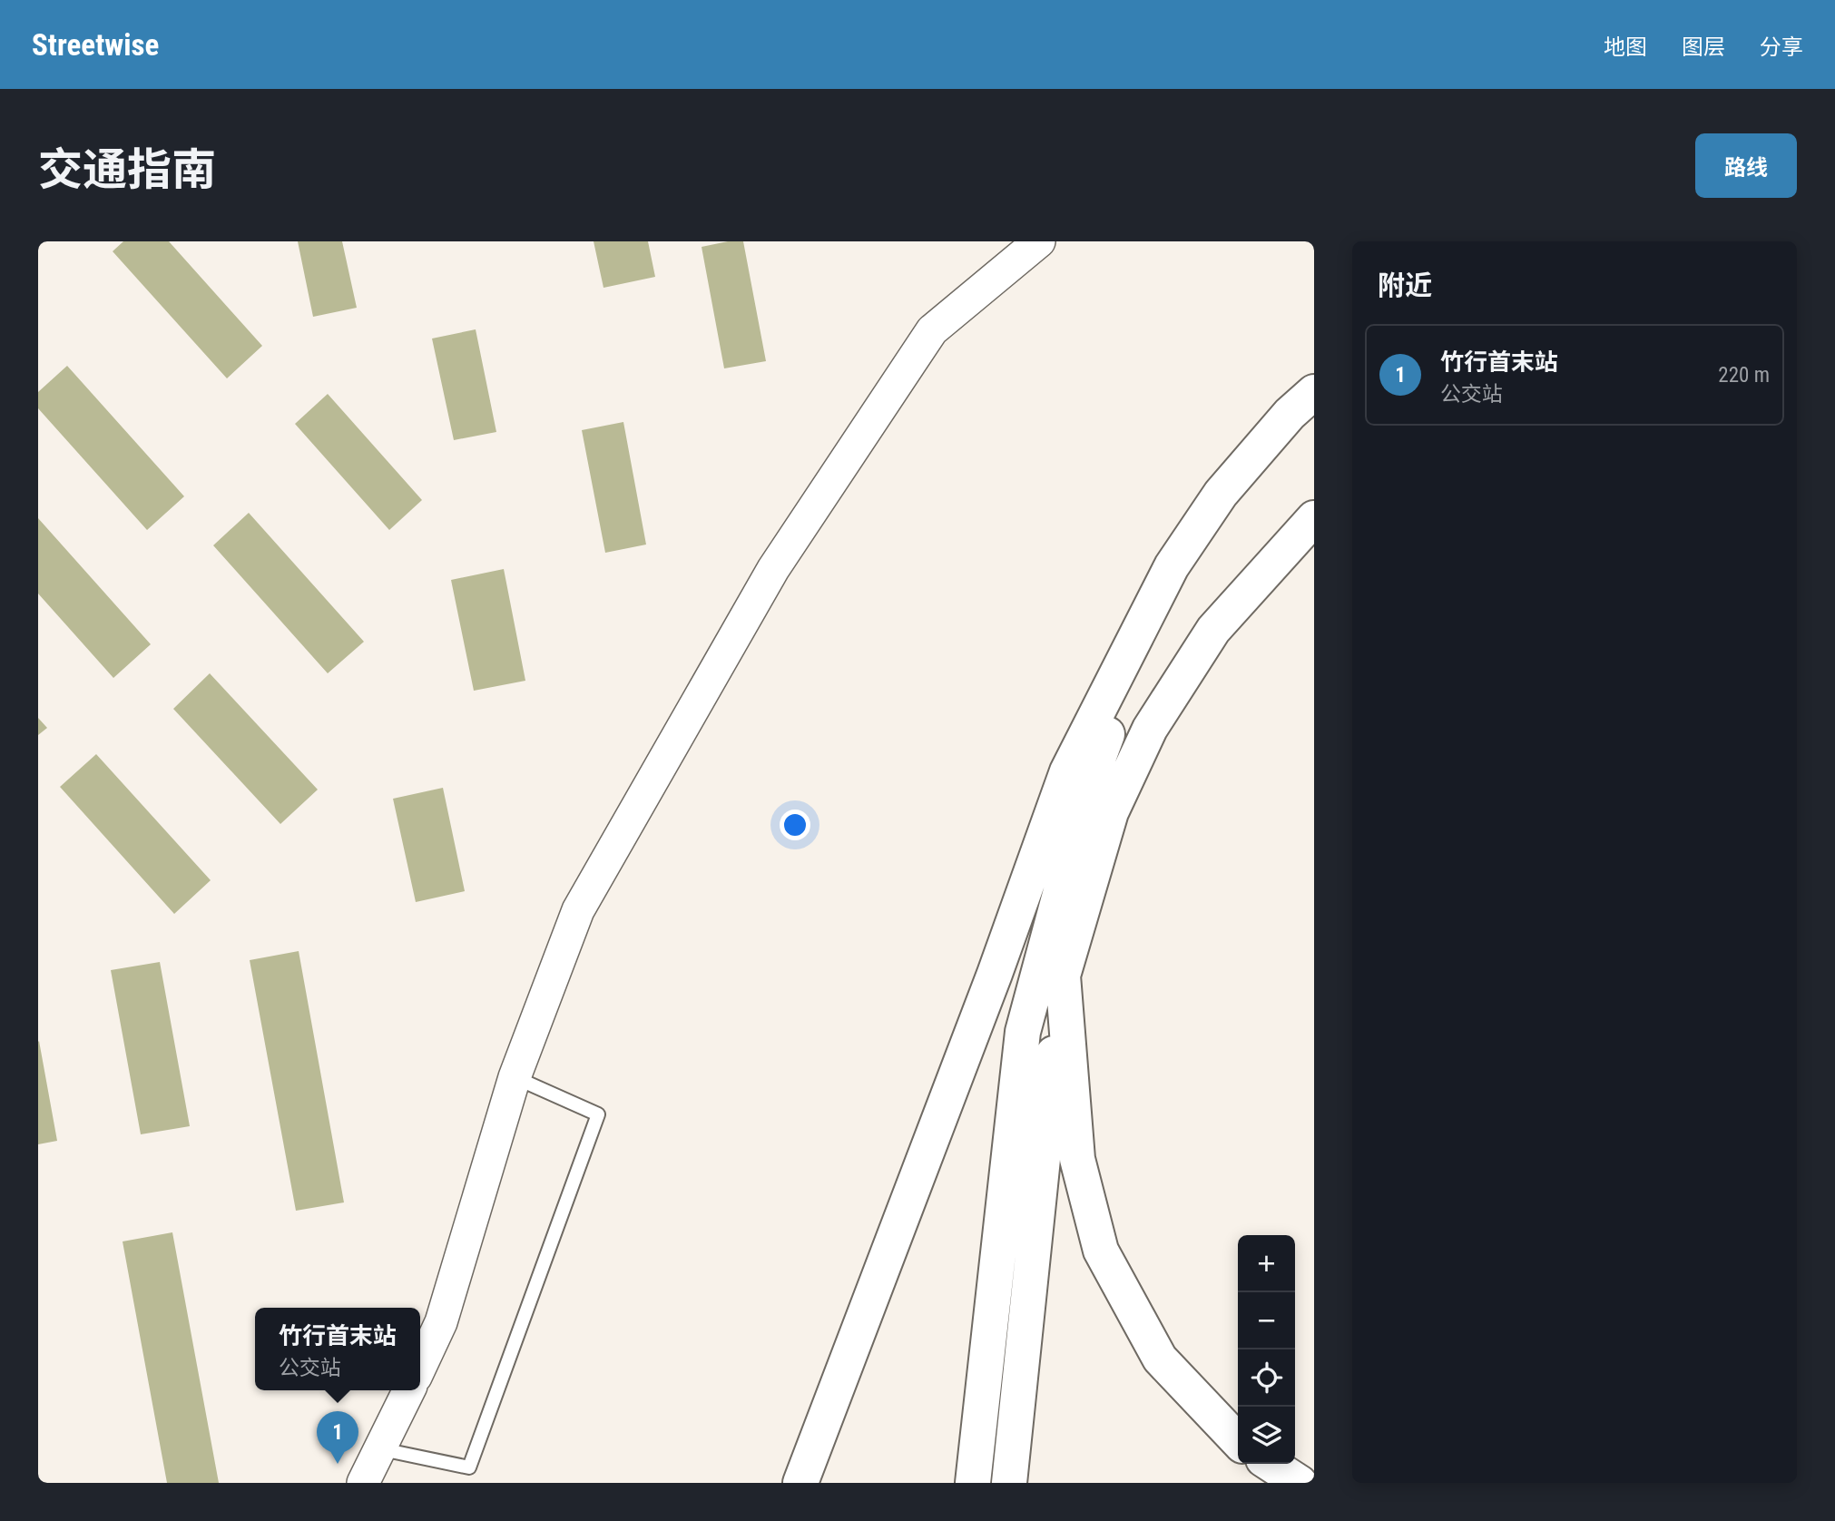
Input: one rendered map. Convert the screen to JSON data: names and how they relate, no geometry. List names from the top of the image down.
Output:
{
  "page": {
    "header": "Streetwise",
    "nav": ["地图", "图层", "分享"],
    "title": "交通指南",
    "buttons": "路线",
    "heading": "附近",
    "list": [
      {
        "mark": "1",
        "name": "竹行首末站",
        "note": "公交站",
        "value": "220 m"
      }
    ],
    "map_buttons": ["+", "−"],
    "popup": ["竹行首末站", "公交站"],
    "pins": "1"
  }
}
